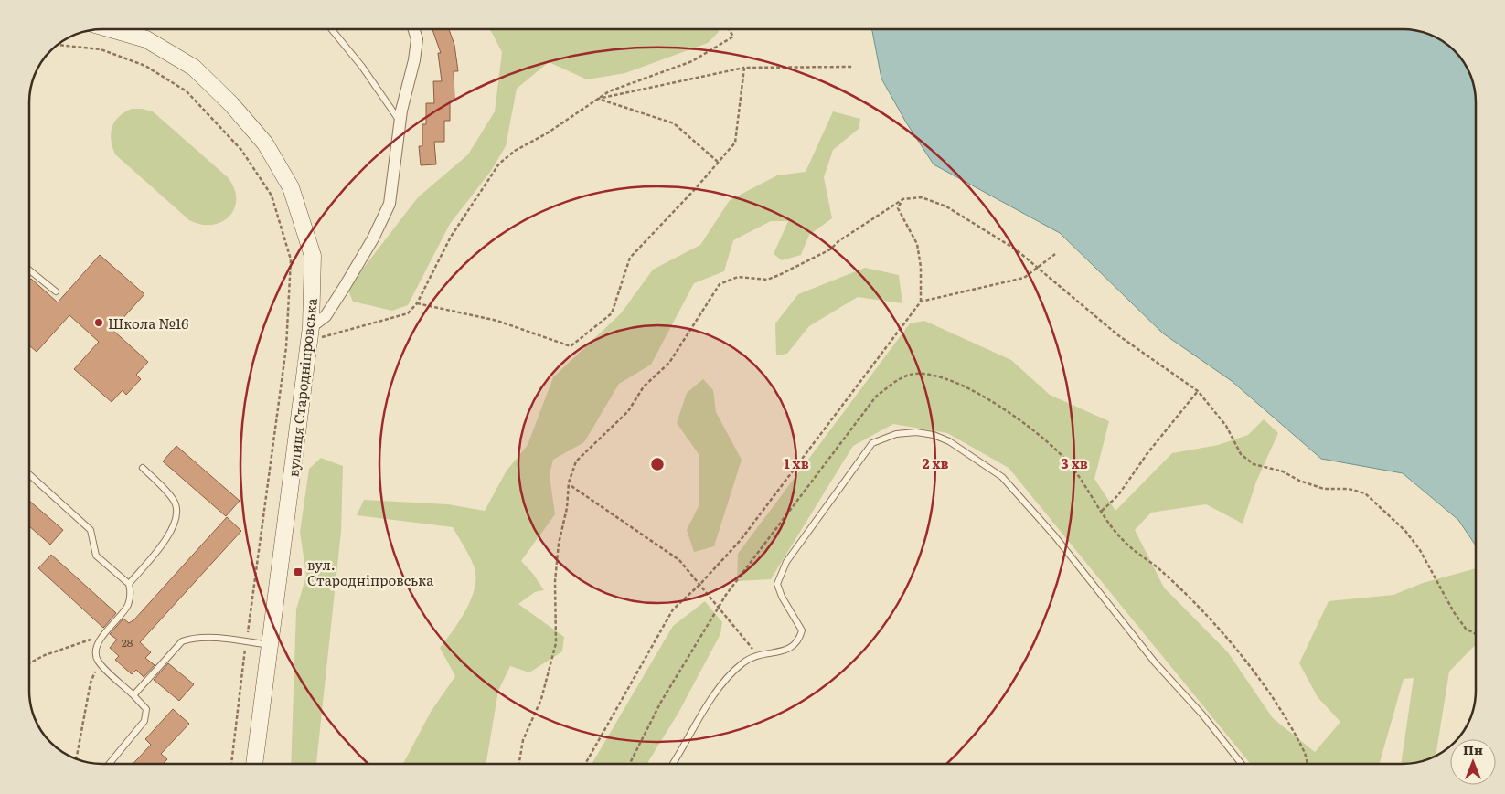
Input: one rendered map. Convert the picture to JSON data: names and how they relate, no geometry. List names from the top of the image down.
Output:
{
  "streets": {
    "street": ["вулиця Стародніпровська"]
  },
  "places": {
    "other": ["Школа №16"],
    "transit": ["вул. Стародніпровська"]
  },
  "house_numbers": ["28"],
  "north": "top",
  "rings": ["1 хв", "2 хв", "3 хв"]
}
